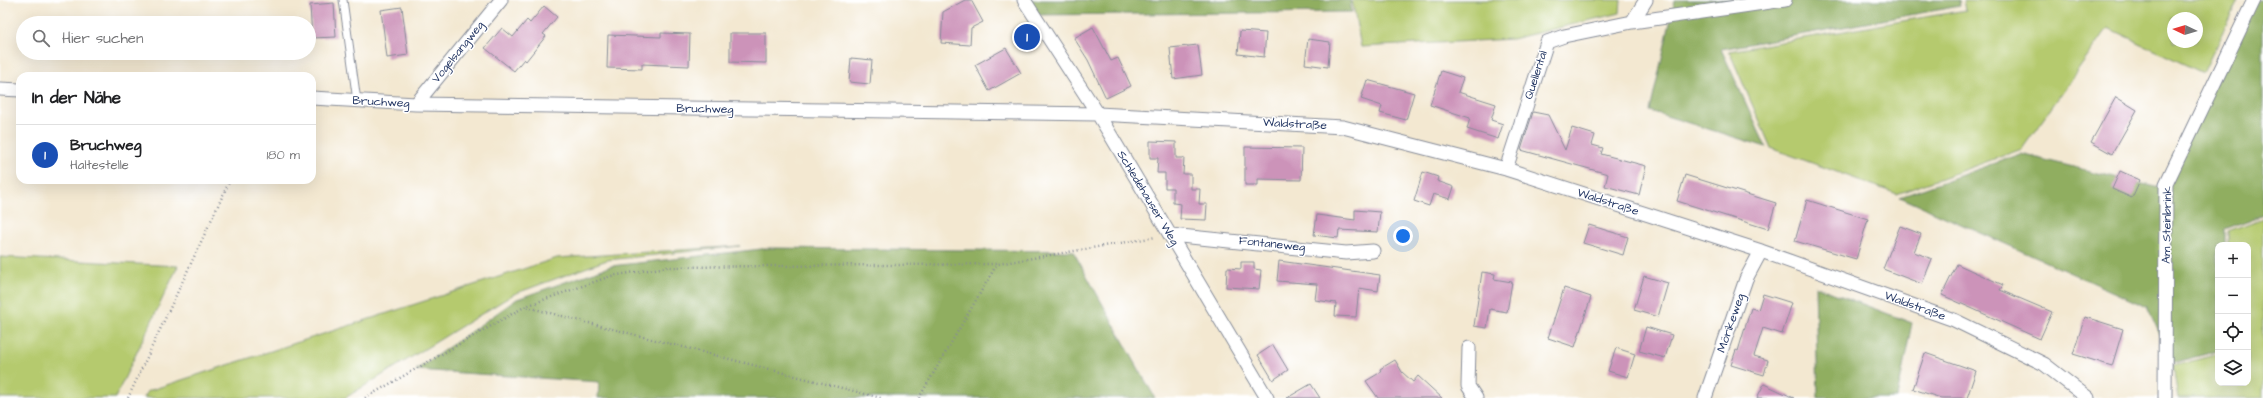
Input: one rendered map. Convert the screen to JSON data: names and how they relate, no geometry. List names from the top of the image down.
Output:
{
  "streets": {
    "street": [
      "Vogelsangweg",
      "Quellental",
      "Bruchweg",
      "Waldstraße",
      "Schledehauser Weg",
      "Am Steinbrink",
      "Fontaneweg",
      "Mörikeweg"
    ]
  },
  "crossings": [
    ["Vogelsangweg", "Bruchweg"],
    ["Quellental", "Waldstraße"],
    ["Bruchweg", "Waldstraße"],
    ["Bruchweg", "Schledehauser Weg"],
    ["Waldstraße", "Schledehauser Weg"],
    ["Waldstraße", "Mörikeweg"],
    ["Schledehauser Weg", "Fontaneweg"]
  ],
  "north": "left",
  "page": {
    "search": "Hier suchen",
    "pins": "1",
    "heading": "In der Nähe",
    "list": [
      {
        "mark": "1",
        "name": "Bruchweg",
        "note": "Haltestelle",
        "value": "180 m"
      }
    ],
    "map_buttons": ["+", "−"]
  }
}
